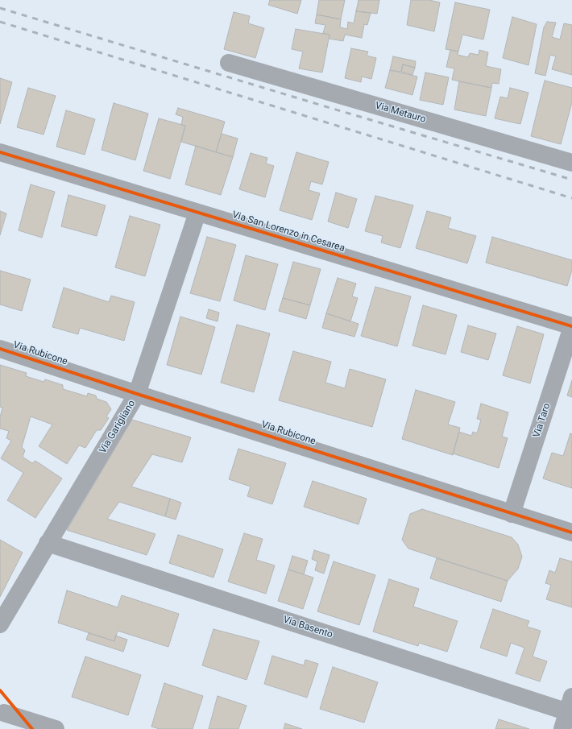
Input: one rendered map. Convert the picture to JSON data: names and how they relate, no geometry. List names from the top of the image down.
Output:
{
  "streets": {
    "street": [
      "Via Metauro",
      "Via San Lorenzo in Cesarea",
      "Via Rubicone",
      "Via Taro",
      "Via Garigliano",
      "Via Basento"
    ]
  },
  "crossings": [
    ["Via San Lorenzo in Cesarea", "Via Taro"],
    ["Via San Lorenzo in Cesarea", "Via Garigliano"],
    ["Via Rubicone", "Via Taro"],
    ["Via Rubicone", "Via Garigliano"],
    ["Via Garigliano", "Via Basento"]
  ]
}
